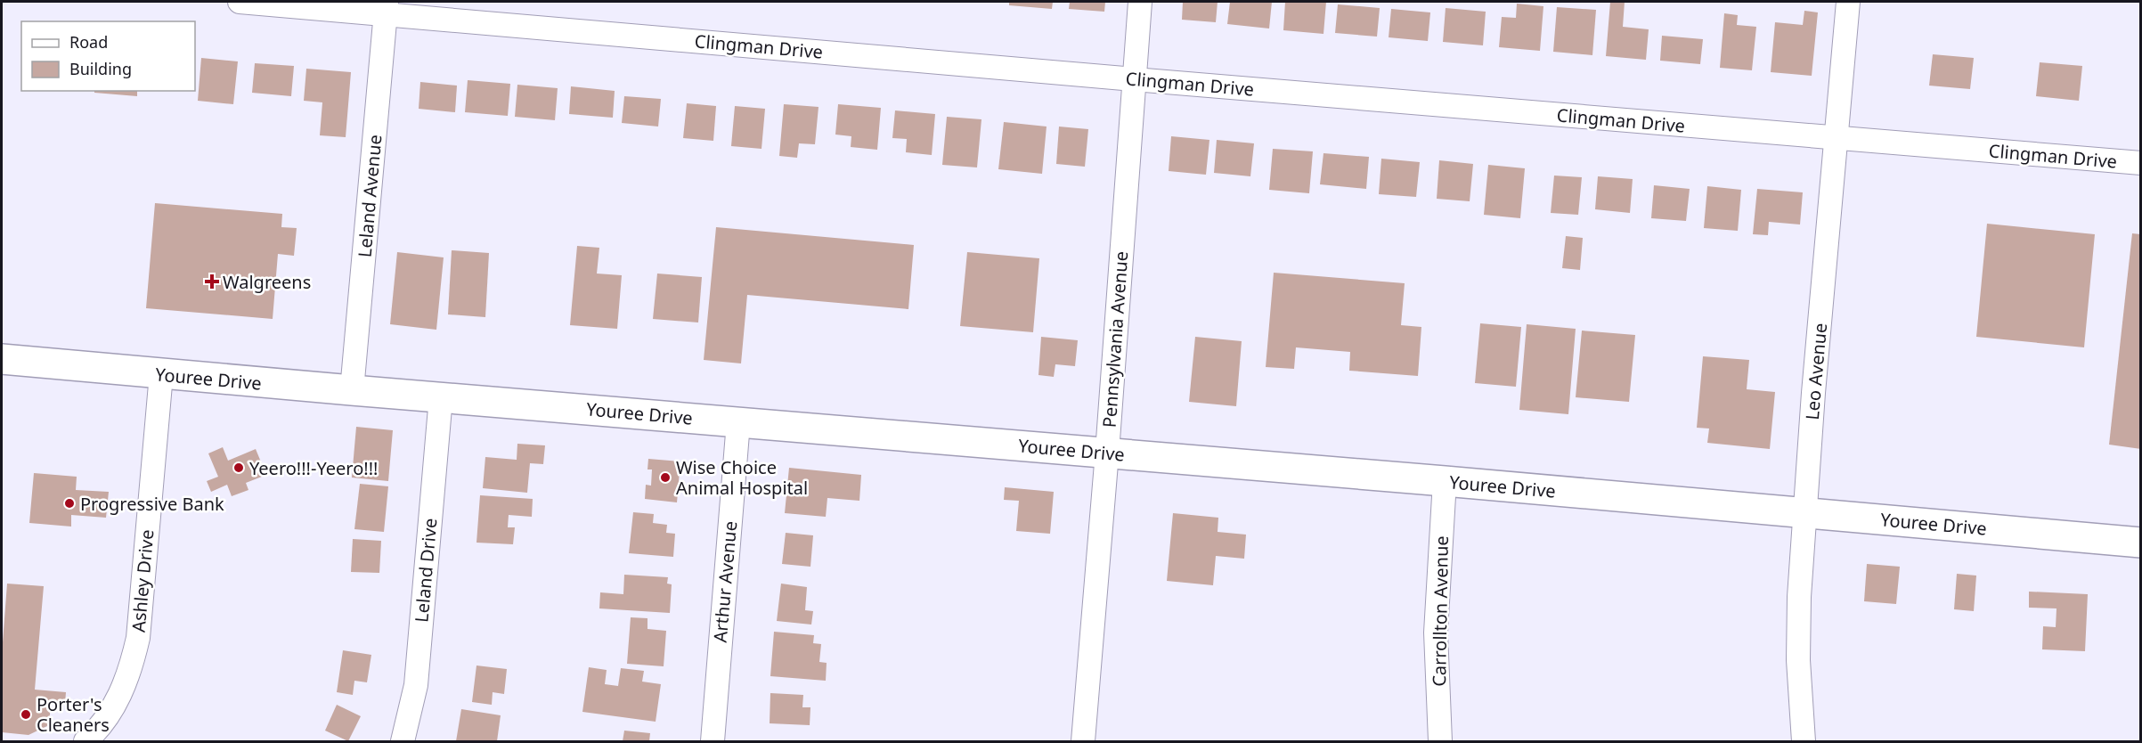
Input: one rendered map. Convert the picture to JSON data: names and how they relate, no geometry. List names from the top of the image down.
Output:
{
  "streets": {
    "main road": ["Youree Drive"],
    "street": [
      "Clingman Drive",
      "Leland Avenue",
      "Pennsylvania Avenue",
      "Leo Avenue",
      "Leland Drive",
      "Ashley Drive",
      "Arthur Avenue",
      "Carrollton Avenue"
    ]
  },
  "crossings": [
    ["Clingman Drive", "Leland Avenue"],
    ["Clingman Drive", "Pennsylvania Avenue"],
    ["Clingman Drive", "Leo Avenue"],
    ["Leland Avenue", "Youree Drive"],
    ["Pennsylvania Avenue", "Youree Drive"],
    ["Leo Avenue", "Youree Drive"],
    ["Youree Drive", "Leland Drive"],
    ["Youree Drive", "Ashley Drive"],
    ["Youree Drive", "Arthur Avenue"],
    ["Youree Drive", "Carrollton Avenue"]
  ],
  "places": {
    "health": ["Walgreens"],
    "other": [
      "Yeero!!!-Yeero!!!",
      "Wise Choice Animal Hospital",
      "Progressive Bank",
      "Porter's Cleaners"
    ]
  },
  "legend": ["Road", "Building"]
}
